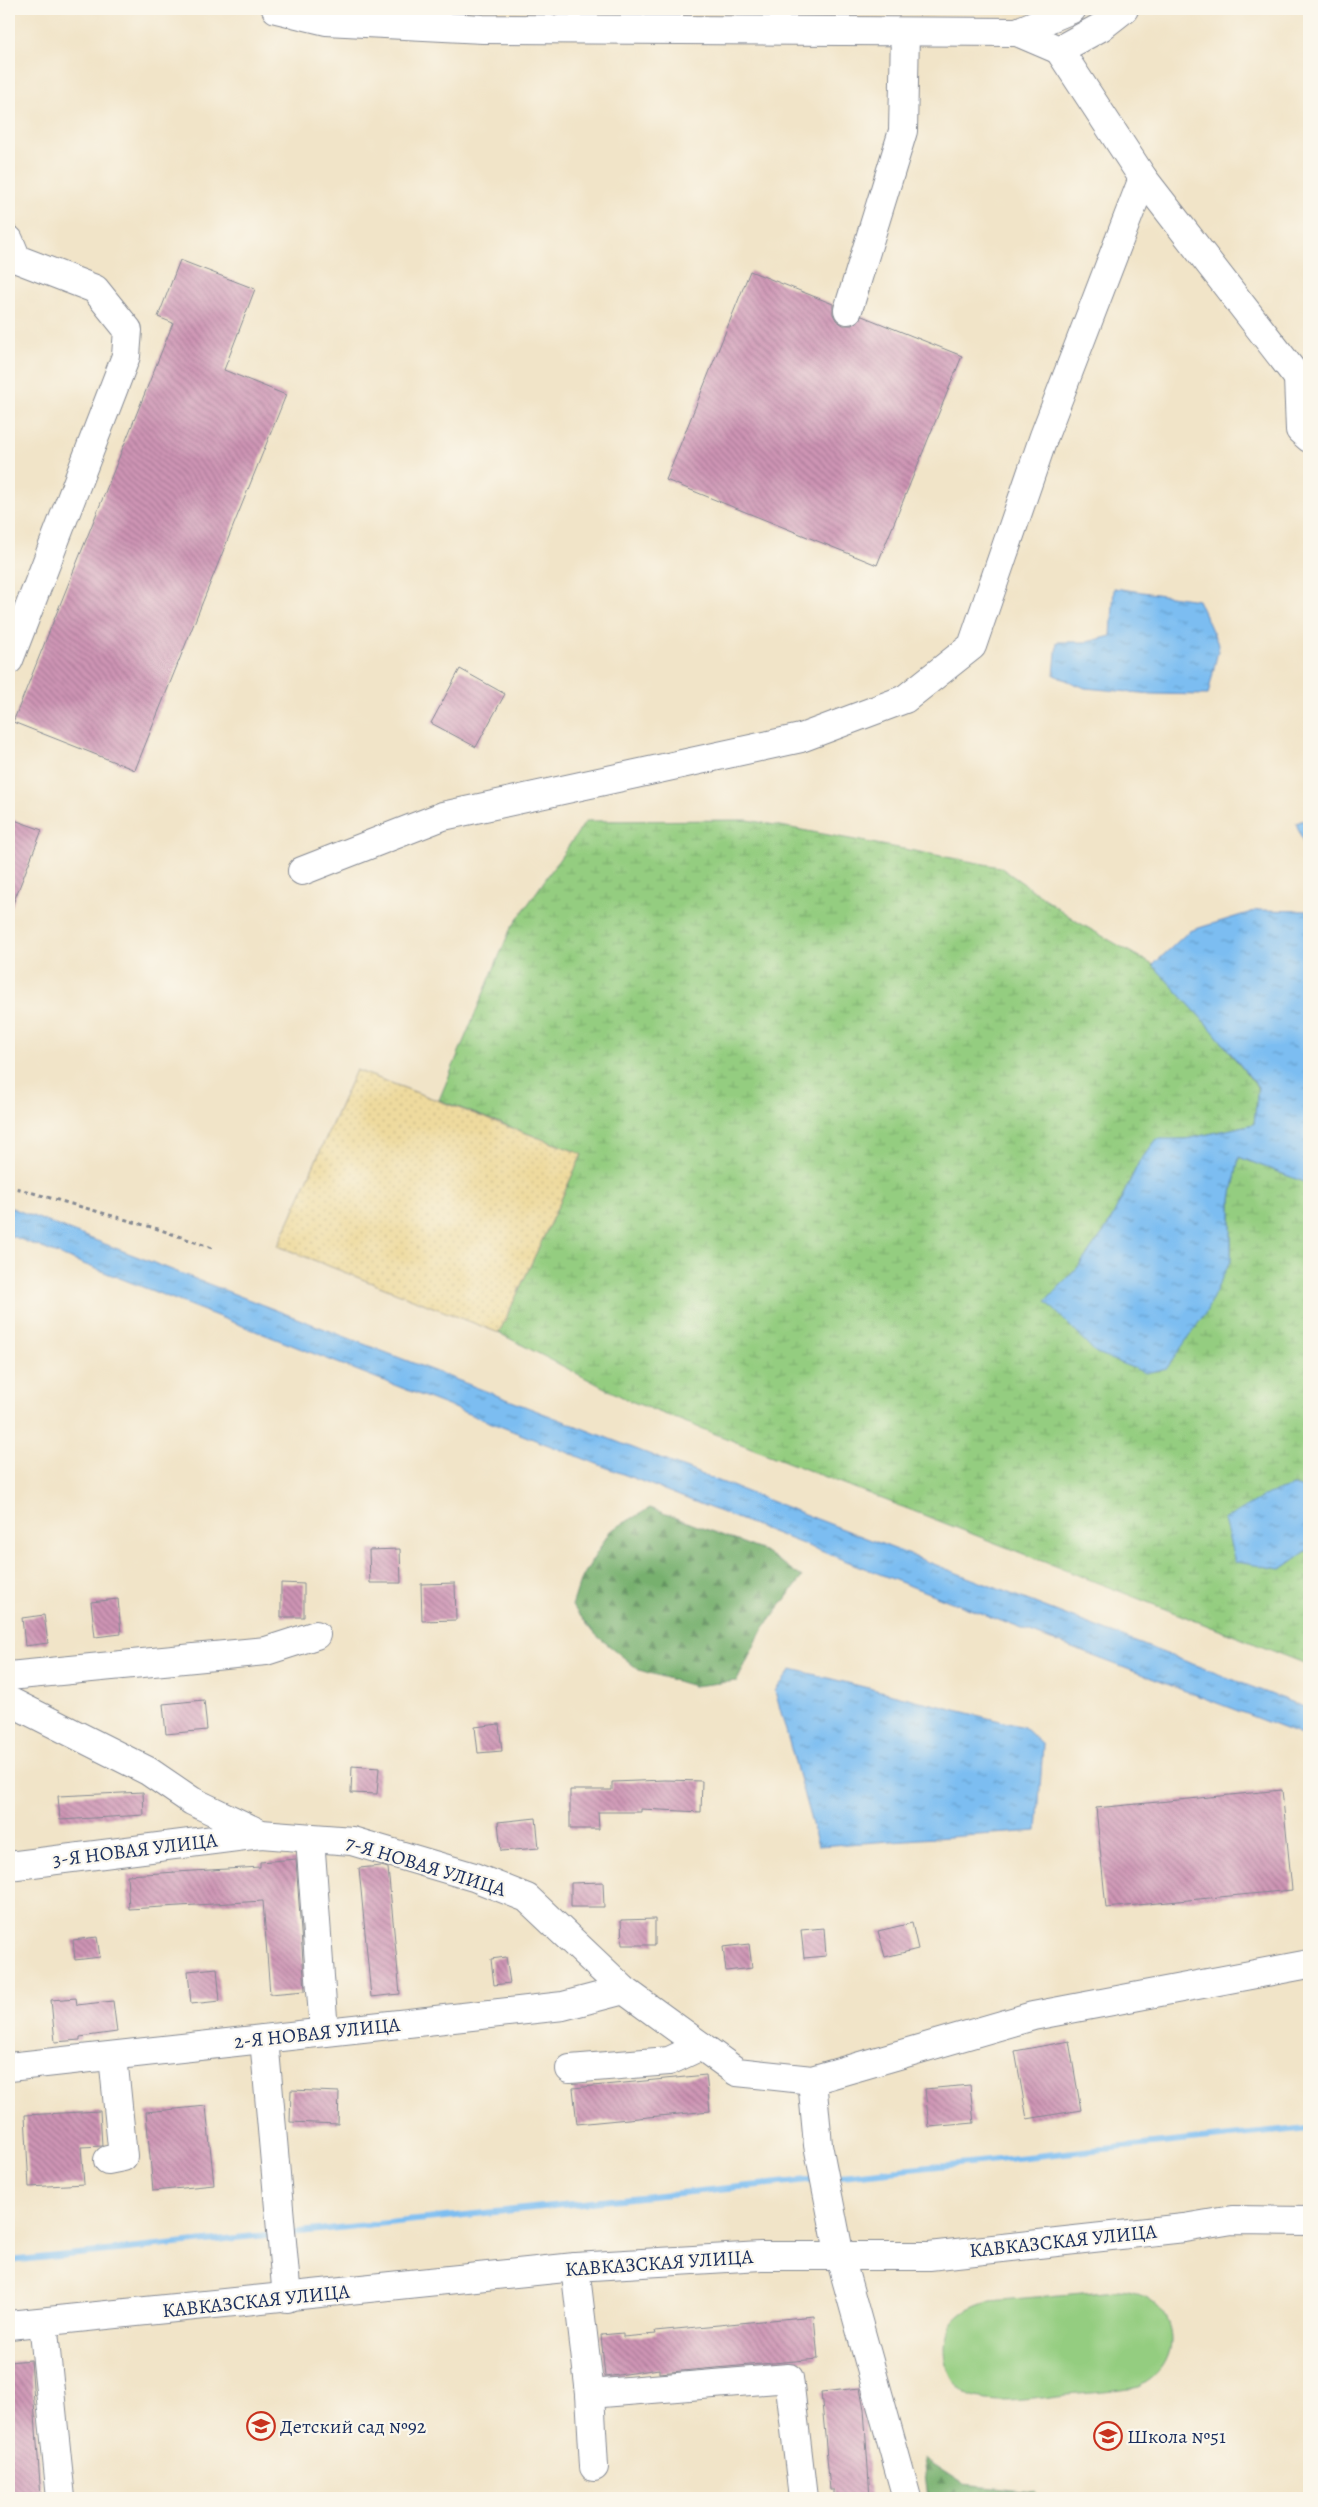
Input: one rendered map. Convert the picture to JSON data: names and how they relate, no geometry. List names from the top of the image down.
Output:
{
  "streets": {
    "street": [
      "3-Я НОВАЯ УЛИЦА",
      "7-Я НОВАЯ УЛИЦА",
      "2-Я НОВАЯ УЛИЦА",
      "КАВКАЗСКАЯ УЛИЦА"
    ]
  },
  "crossings": [
    ["3-Я НОВАЯ УЛИЦА", "7-Я НОВАЯ УЛИЦА"],
    ["7-Я НОВАЯ УЛИЦА", "2-Я НОВАЯ УЛИЦА"]
  ],
  "places": {
    "school or university": ["Детский сад №92", "Школа №51"]
  }
}
